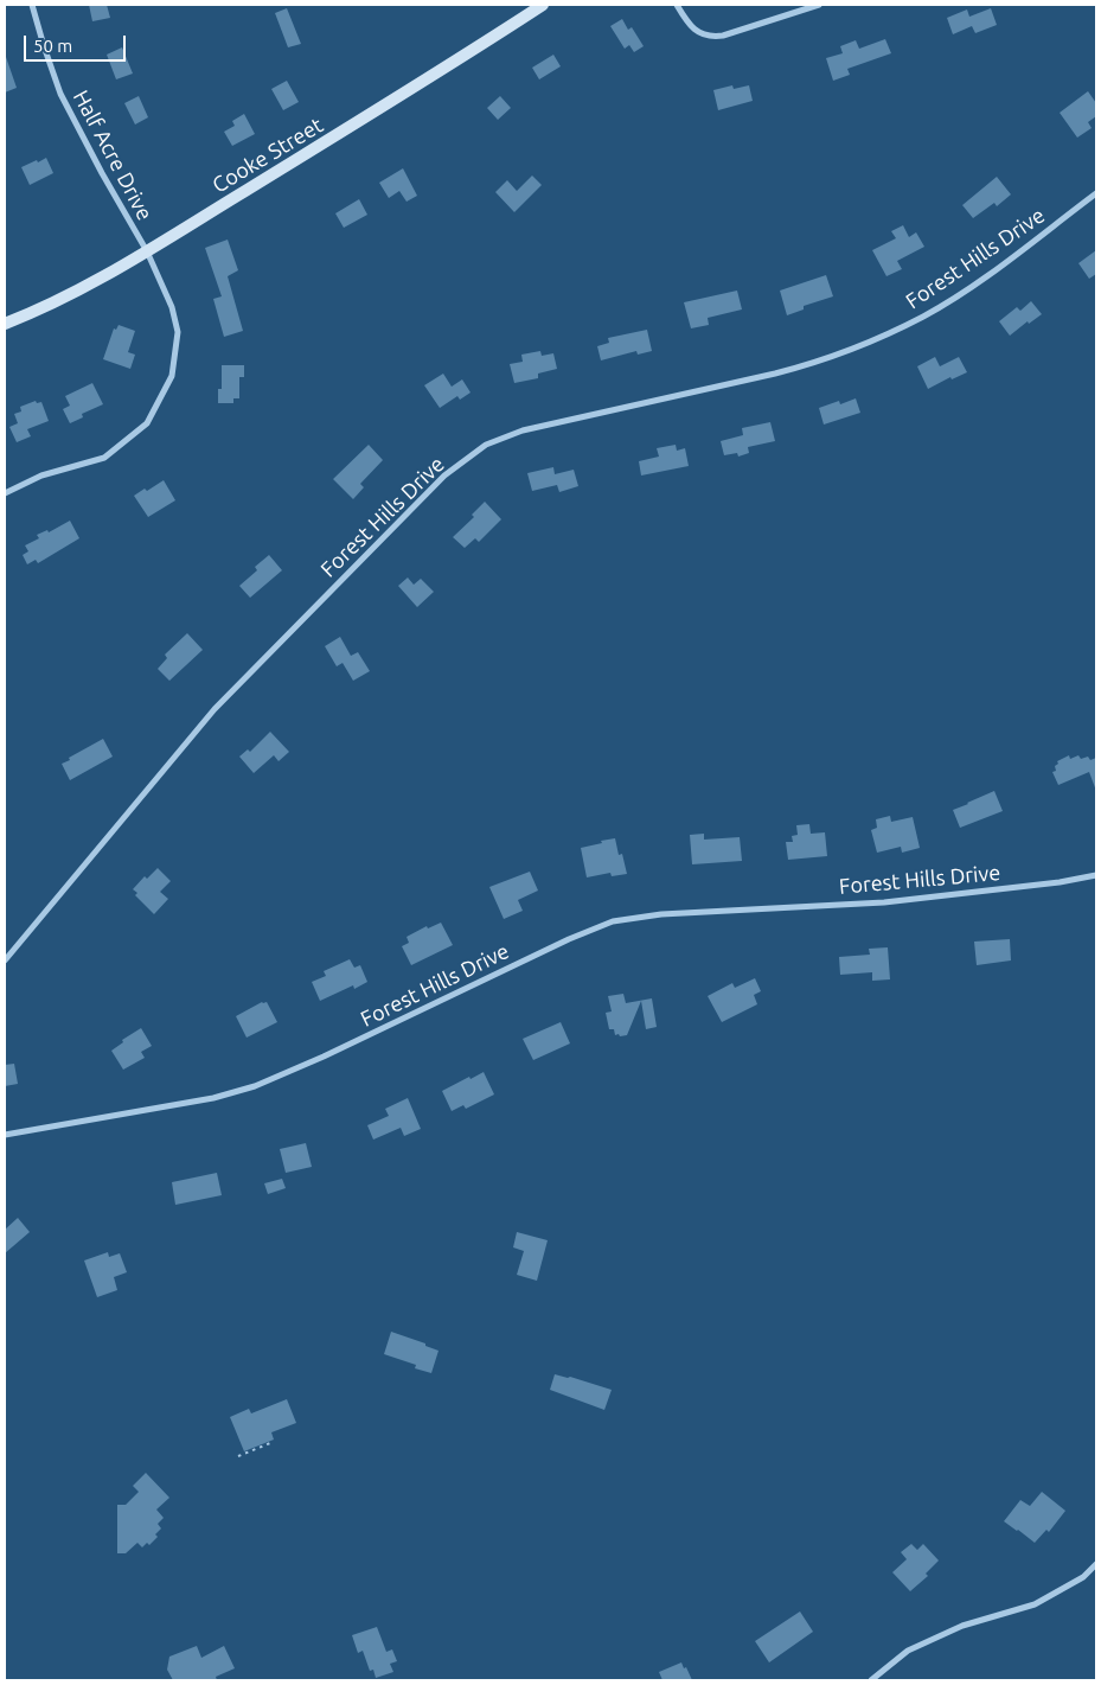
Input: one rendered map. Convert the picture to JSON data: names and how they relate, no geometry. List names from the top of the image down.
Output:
{
  "streets": {
    "main road": ["Cooke Street"],
    "street": ["Half Acre Drive", "Forest Hills Drive"]
  },
  "crossings": [
    ["Half Acre Drive", "Cooke Street"]
  ],
  "scale_bar": "50 m"
}
